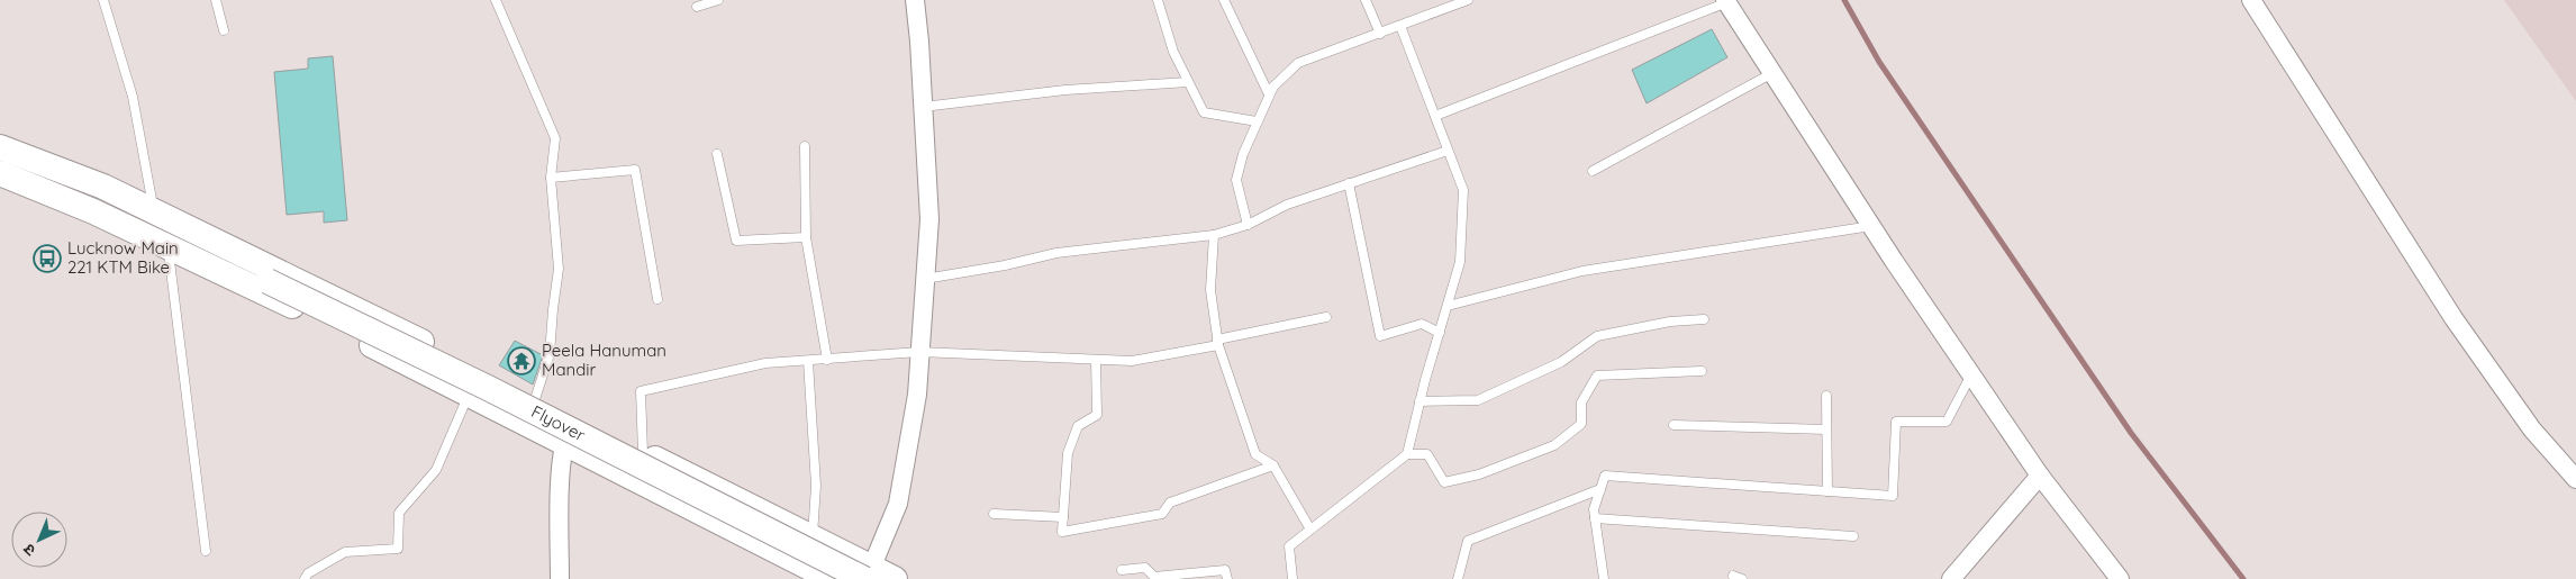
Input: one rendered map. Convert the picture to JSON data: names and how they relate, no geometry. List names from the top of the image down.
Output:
{
  "streets": {
    "main road": ["Flyover"]
  },
  "places": {
    "bus stop": ["Lucknow Main 221 KTM Bike"],
    "temple": ["Peela Hanuman Mandir"]
  },
  "north": "bottom left"
}
